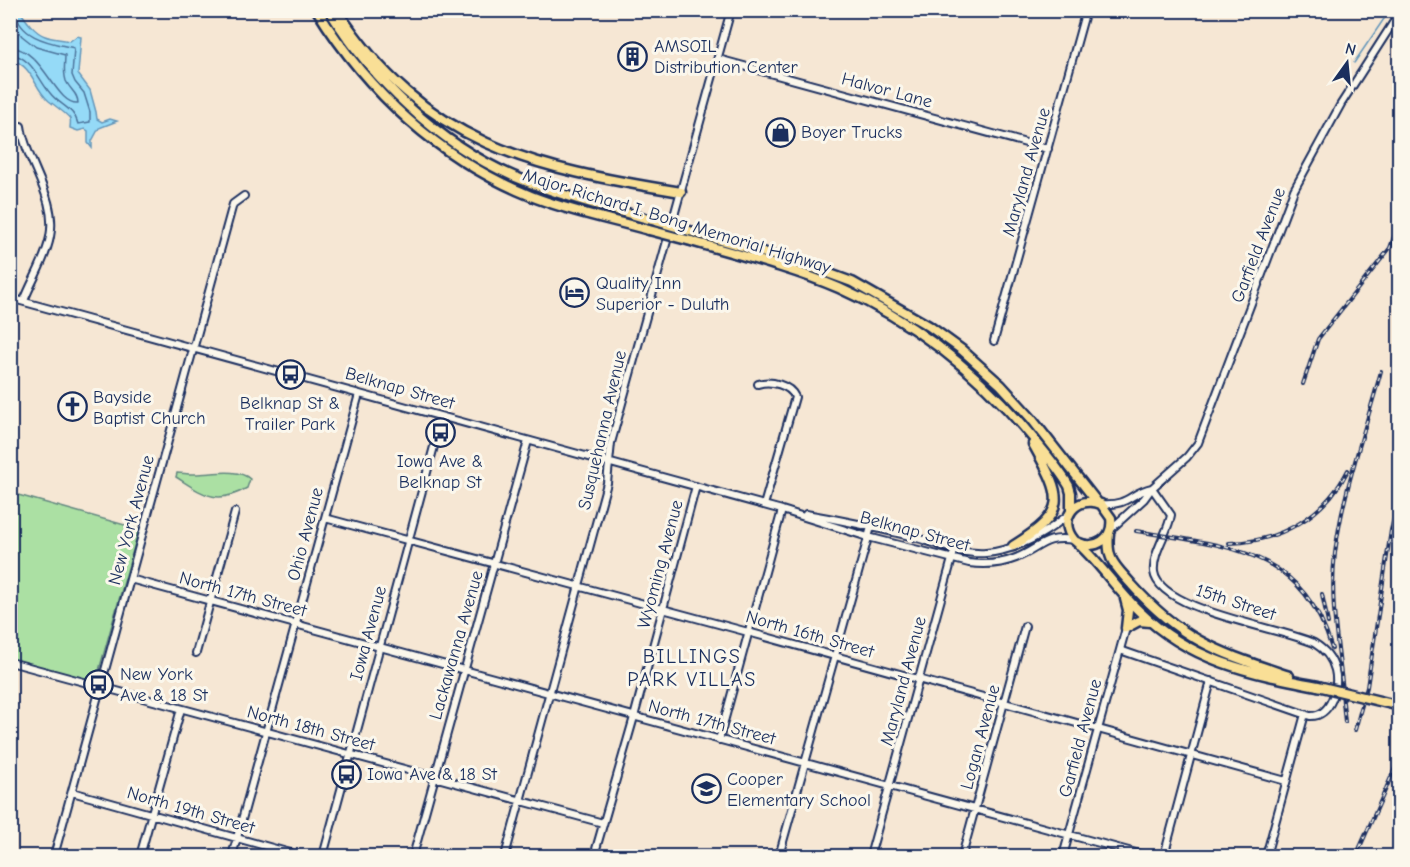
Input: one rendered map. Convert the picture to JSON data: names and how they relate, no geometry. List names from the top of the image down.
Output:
{
  "streets": {
    "highway": ["Major Richard I. Bong Memorial Highway"],
    "street": [
      "Halvor Lane",
      "Maryland Avenue",
      "Garfield Avenue",
      "Belknap Street",
      "Susquehanna Avenue",
      "New York Avenue",
      "Ohio Avenue",
      "Wyoming Avenue",
      "North 17th Street",
      "15th Street",
      "Iowa Avenue",
      "North 16th Street",
      "Lackawanna Avenue",
      "North 18th Street",
      "Logan Avenue",
      "North 19th Street"
    ]
  },
  "crossings": [
    ["Halvor Lane", "Maryland Avenue"],
    ["Halvor Lane", "Susquehanna Avenue"],
    ["Maryland Avenue", "Belknap Street"],
    ["Maryland Avenue", "North 17th Street"],
    ["Maryland Avenue", "North 16th Street"],
    ["Major Richard I. Bong Memorial Highway", "Garfield Avenue"],
    ["Major Richard I. Bong Memorial Highway", "Belknap Street"],
    ["Garfield Avenue", "Belknap Street"],
    ["Garfield Avenue", "North 17th Street"],
    ["Garfield Avenue", "15th Street"],
    ["Garfield Avenue", "North 16th Street"],
    ["Belknap Street", "Susquehanna Avenue"],
    ["Belknap Street", "New York Avenue"],
    ["Belknap Street", "Ohio Avenue"],
    ["Belknap Street", "Wyoming Avenue"],
    ["Belknap Street", "Iowa Avenue"],
    ["Belknap Street", "Lackawanna Avenue"],
    ["Susquehanna Avenue", "North 17th Street"],
    ["Susquehanna Avenue", "North 16th Street"],
    ["Susquehanna Avenue", "North 18th Street"],
    ["New York Avenue", "North 17th Street"],
    ["New York Avenue", "North 18th Street"],
    ["New York Avenue", "North 19th Street"],
    ["Ohio Avenue", "North 17th Street"],
    ["Ohio Avenue", "North 16th Street"],
    ["Ohio Avenue", "North 18th Street"],
    ["Ohio Avenue", "North 19th Street"],
    ["Wyoming Avenue", "North 17th Street"],
    ["Wyoming Avenue", "North 16th Street"],
    ["Wyoming Avenue", "North 18th Street"],
    ["North 17th Street", "Iowa Avenue"],
    ["North 17th Street", "Lackawanna Avenue"],
    ["North 17th Street", "Logan Avenue"],
    ["Iowa Avenue", "North 16th Street"],
    ["Iowa Avenue", "North 18th Street"],
    ["North 16th Street", "Lackawanna Avenue"],
    ["North 16th Street", "Logan Avenue"],
    ["Lackawanna Avenue", "North 18th Street"]
  ],
  "districts": ["BILLINGS PARK VILLAS"],
  "places": {
    "building": ["AMSOIL Distribution Center"],
    "shop": ["Boyer Trucks"],
    "hotel": ["Quality Inn Superior - Duluth"],
    "bus stop": [
      "Belknap St & Trailer Park",
      "Iowa Ave & Belknap St",
      "New York Ave & 18 St",
      "Iowa Ave & 18 St"
    ],
    "church": ["Bayside Baptist Church"],
    "school or university": ["Cooper Elementary School"]
  },
  "north": "top"
}
